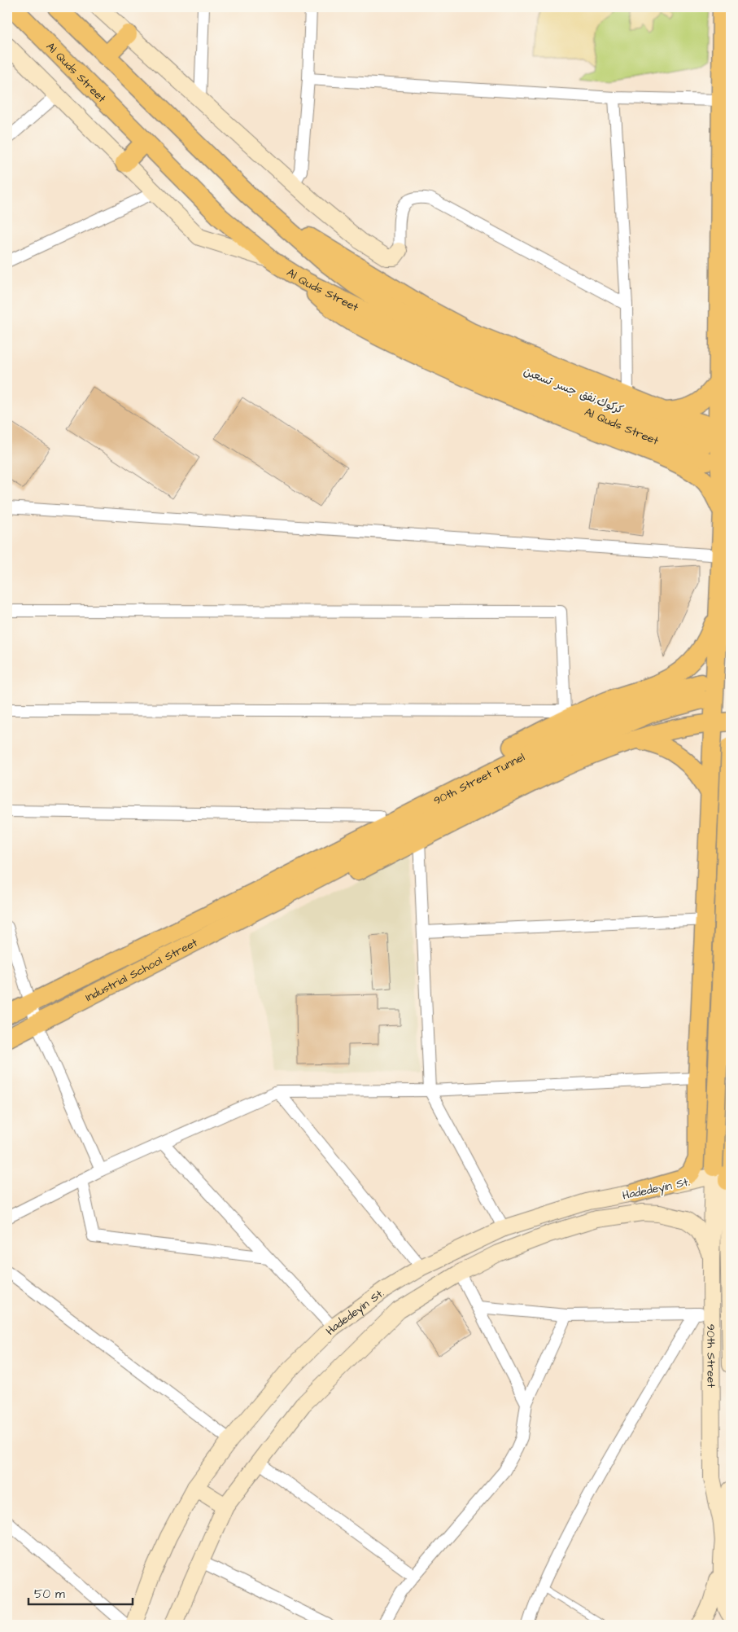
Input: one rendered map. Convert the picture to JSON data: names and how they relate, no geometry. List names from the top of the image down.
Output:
{
  "streets": {
    "main road": ["Al Quds Street", "90th Street Tunnel", "Industrial School Street"],
    "street": ["Hadedeyin St.", "90th Street"]
  },
  "crossings": [
    ["90th Street Tunnel", "Industrial School Street"],
    ["Hadedeyin St.", "90th Street"]
  ],
  "scale_bar": "50 m"
}
